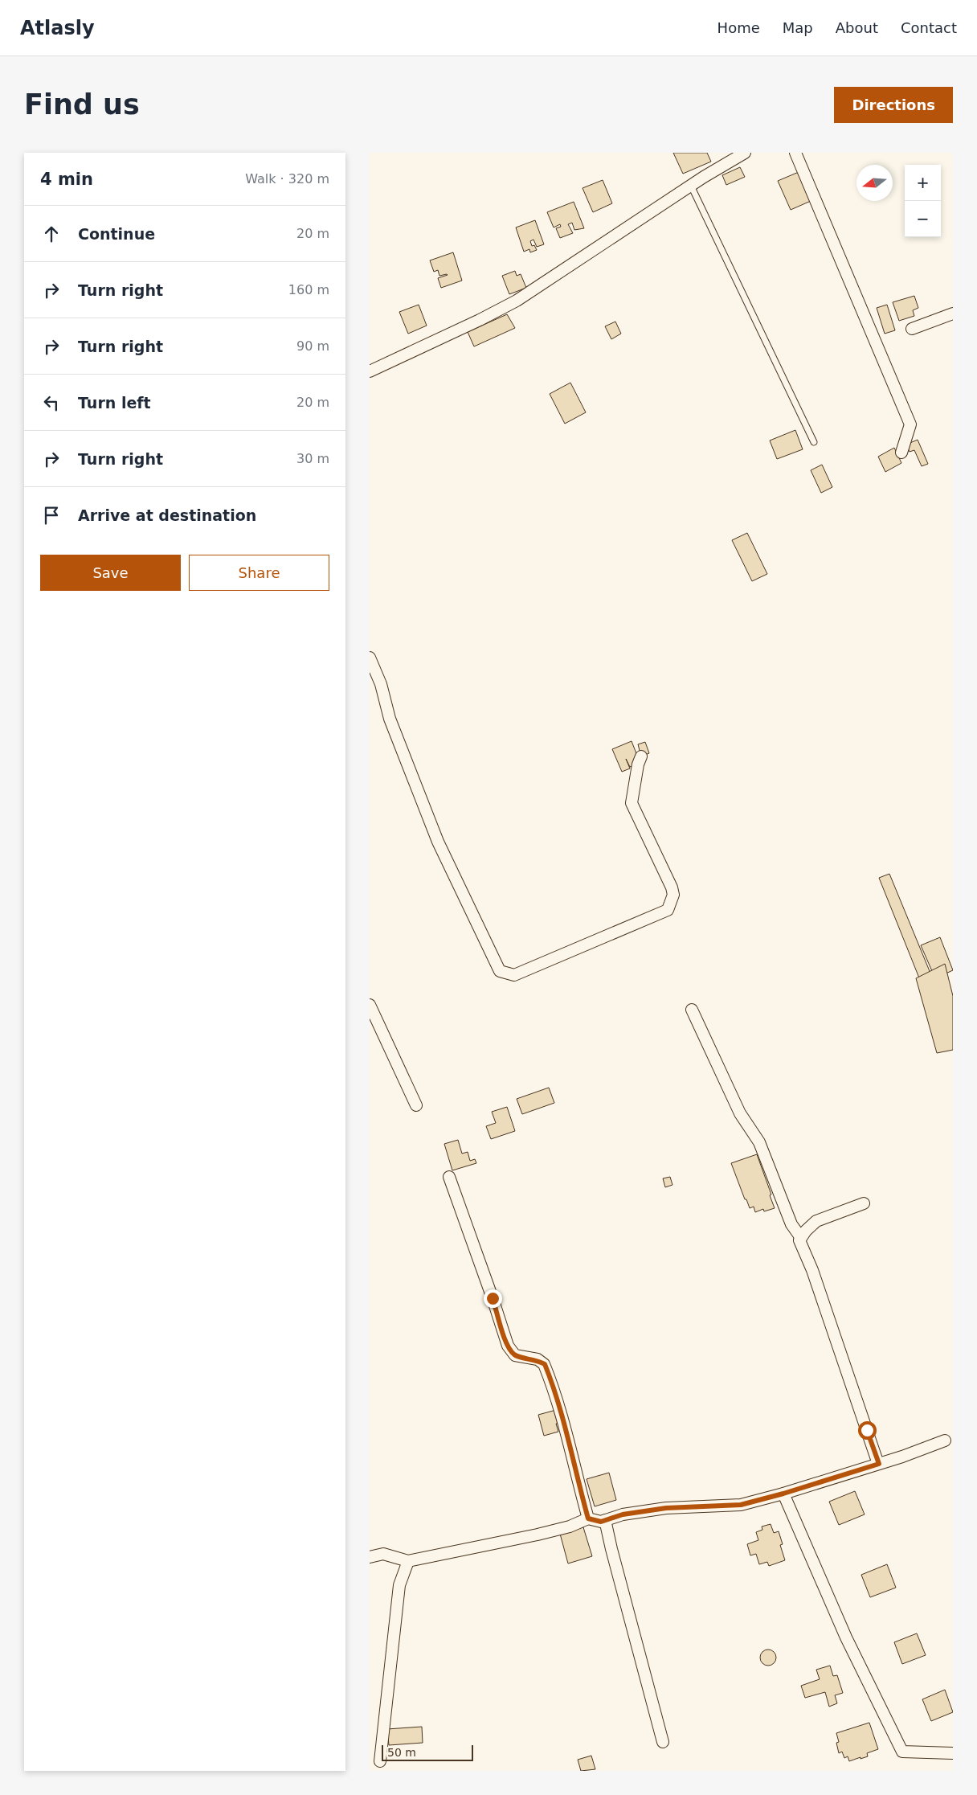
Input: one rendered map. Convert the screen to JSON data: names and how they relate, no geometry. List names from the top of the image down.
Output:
{
  "scale_bar": "50 m",
  "north": "left",
  "page": {
    "header": "Atlasly",
    "nav": [
      "Home",
      "Map",
      "About",
      "Contact"
    ],
    "buttons": [
      "Directions",
      ["Save", "Share"]
    ],
    "title": "Find us",
    "heading": ["4 min", "Walk · 320 m"],
    "map_buttons": ["+", "−"],
    "list": [
      ["Continue", "20 m"],
      ["Turn right", "160 m"],
      ["Turn right", "90 m"],
      ["Turn left", "20 m"],
      ["Turn right", "30 m"],
      "Arrive at destination"
    ],
    "scale": "50 m"
  }
}
